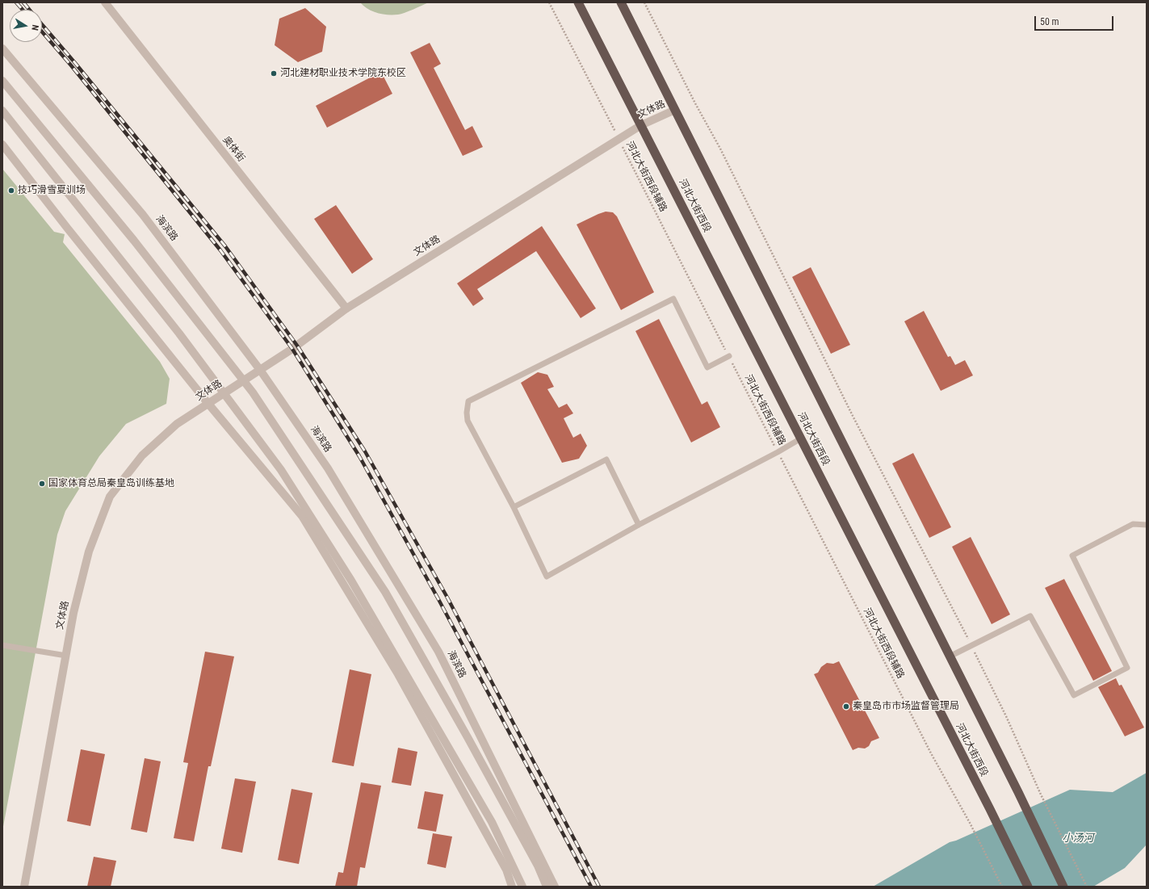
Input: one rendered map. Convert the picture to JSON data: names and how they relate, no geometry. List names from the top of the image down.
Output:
{
  "streets": {
    "highway": ["河北大街西段"],
    "street": ["文体路", "奥体街", "海滨路"],
    "path": ["河北大街西段辅路"]
  },
  "crossings": [
    ["文体路", "奥体街"],
    ["文体路", "河北大街西段辅路"],
    ["文体路", "河北大街西段"],
    ["文体路", "海滨路"]
  ],
  "water": ["小汤河"],
  "places": [
    "河北建材职业技术学院东校区",
    "技巧滑雪夏训场",
    "国家体育总局秦皇岛训练基地",
    "秦皇岛市市场监督管理局"
  ],
  "scale_bar": "50 m",
  "north": "right"
}
